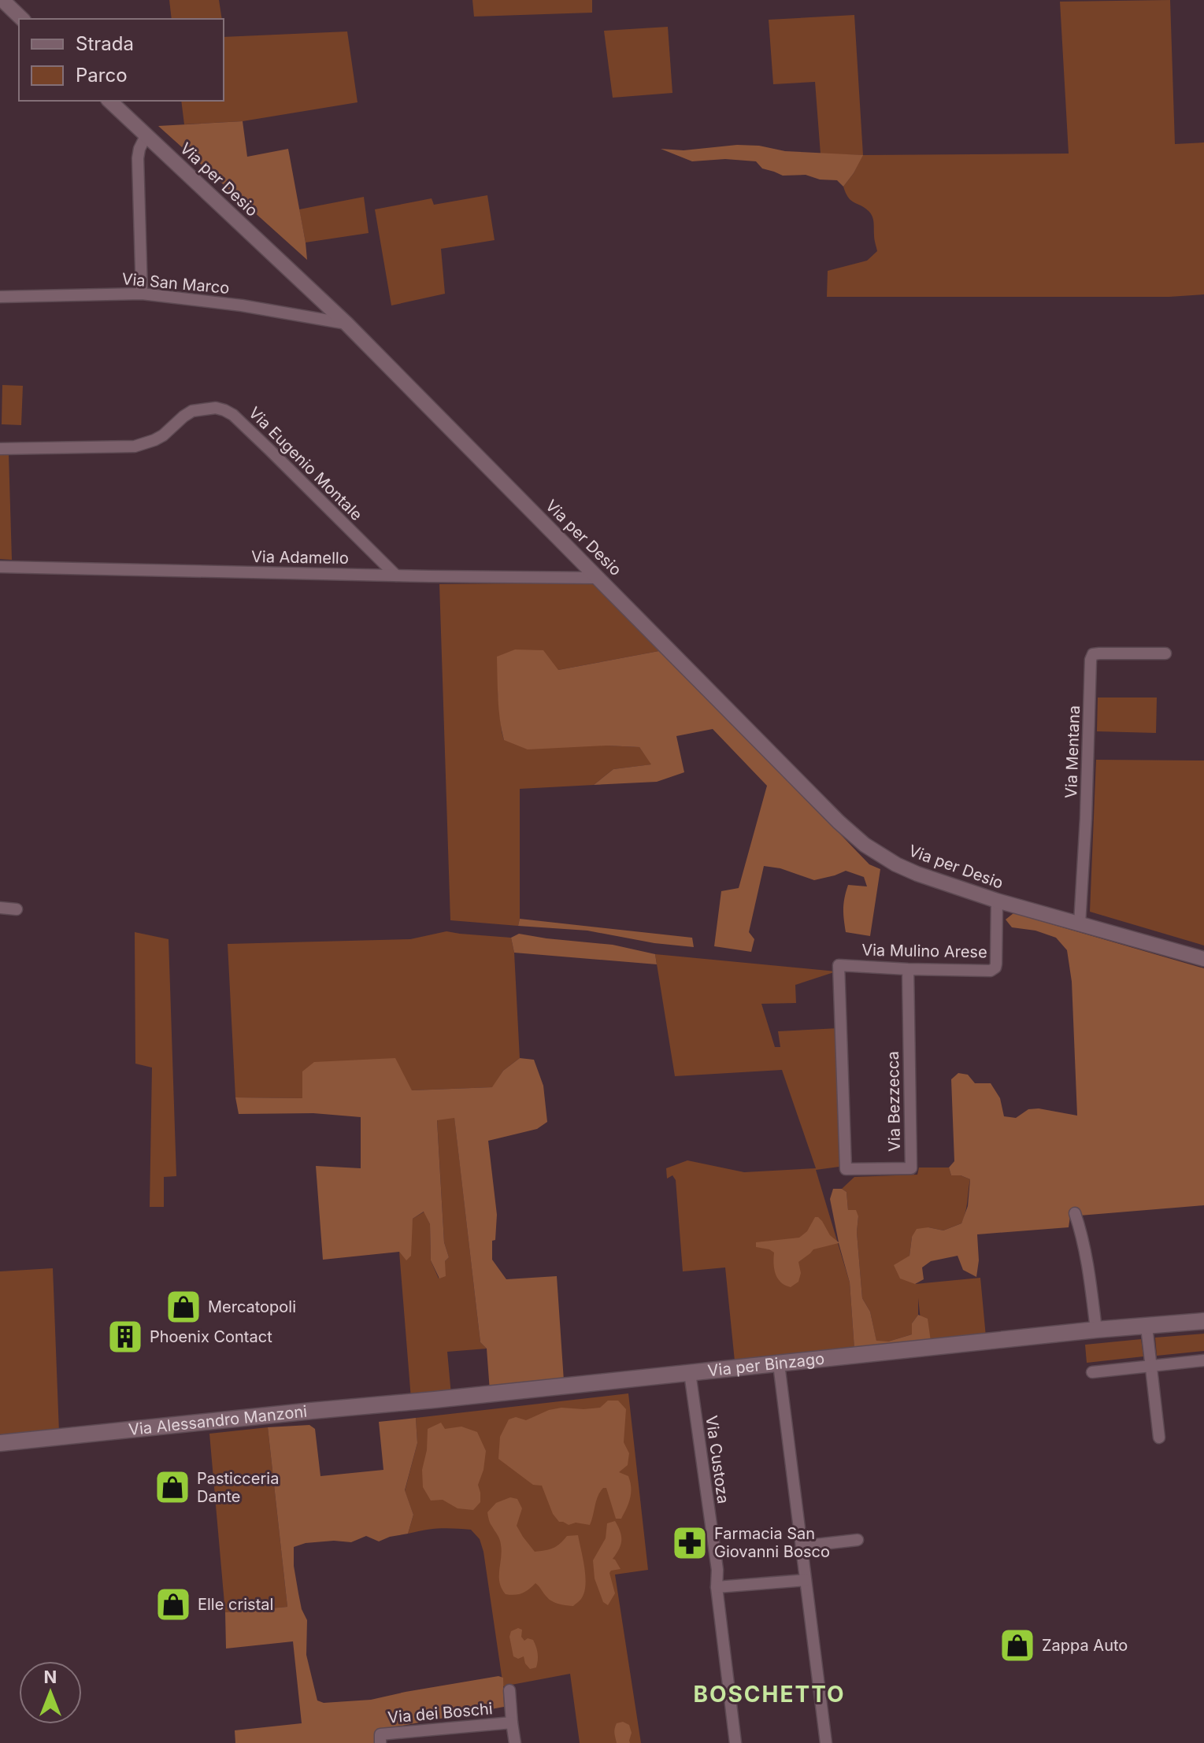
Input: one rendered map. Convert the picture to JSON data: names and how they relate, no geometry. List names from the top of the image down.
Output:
{
  "streets": {
    "main road": ["Via per Binzago", "Via Alessandro Manzoni"],
    "street": [
      "Via per Desio",
      "Via San Marco",
      "Via Eugenio Montale",
      "Via Adamello",
      "Via Mentana",
      "Via Mulino Arese",
      "Via Bezzecca",
      "Via Custoza",
      "Via dei Boschi"
    ]
  },
  "crossings": [
    ["Via per Desio", "Via San Marco"],
    ["Via per Desio", "Via Adamello"],
    ["Via per Desio", "Via Mentana"],
    ["Via per Desio", "Via Mulino Arese"],
    ["Via Eugenio Montale", "Via Adamello"],
    ["Via Mulino Arese", "Via Bezzecca"],
    ["Via per Binzago", "Via Alessandro Manzoni"],
    ["Via per Binzago", "Via Custoza"]
  ],
  "districts": ["BOSCHETTO"],
  "places": {
    "shop": [
      "Mercatopoli",
      "Pasticceria Dante",
      "Elle cristal",
      "Zappa Auto"
    ],
    "building": ["Phoenix Contact"],
    "pharmacy": ["Farmacia San Giovanni Bosco"]
  },
  "legend": ["Strada", "Parco"],
  "north": "top"
}
